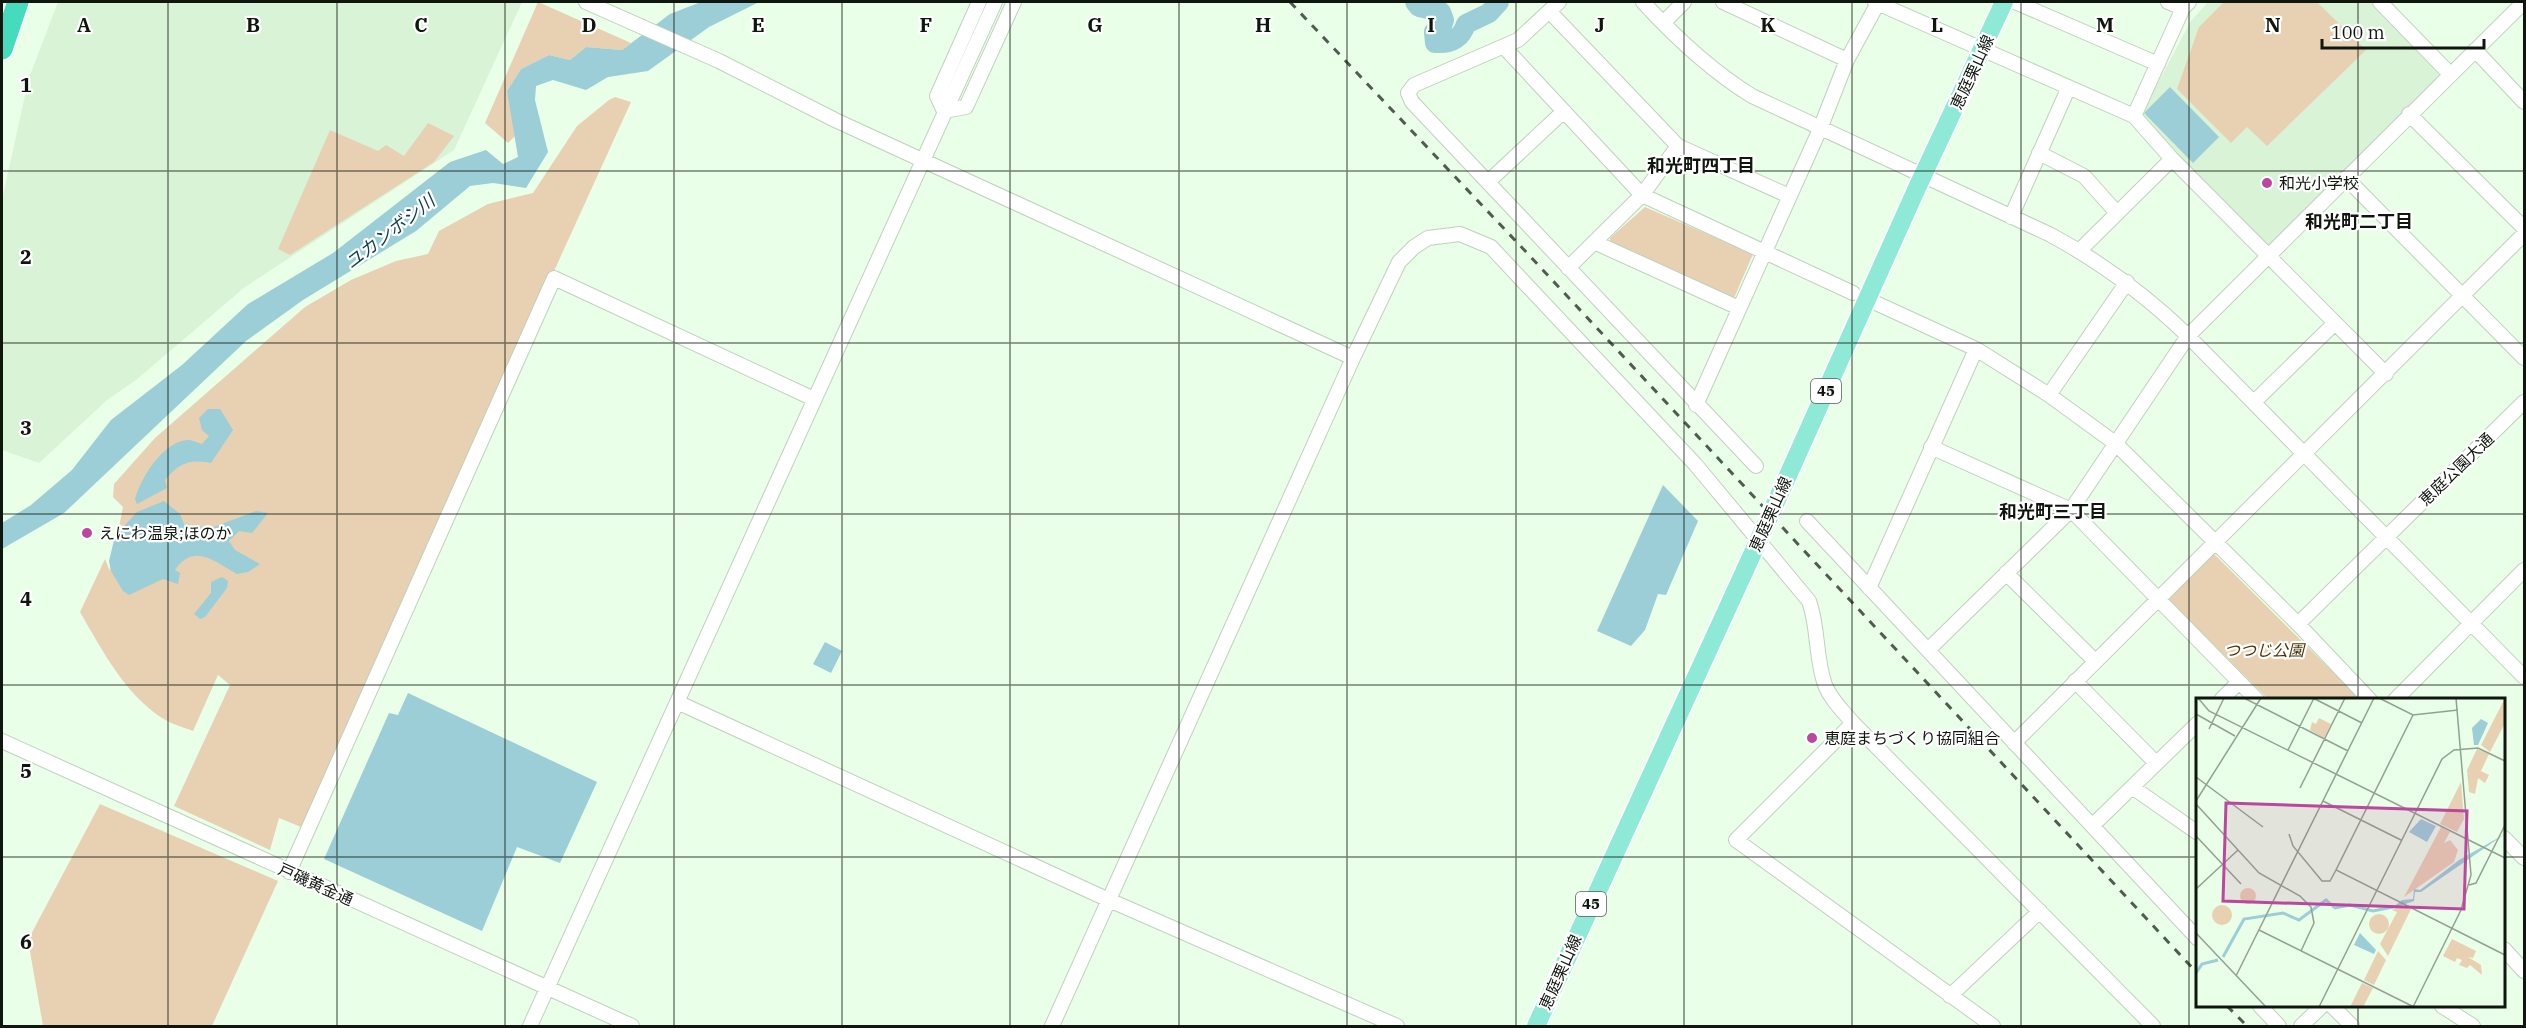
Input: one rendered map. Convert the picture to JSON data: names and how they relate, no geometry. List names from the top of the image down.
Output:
{
  "streets": {
    "main road": ["恵庭栗山線", "45"],
    "street": ["恵庭公園大通", "戸磯黄金通"]
  },
  "districts": ["和光町四丁目", "和光町二丁目", "和光町三丁目"],
  "water": ["ユカンボシ川"],
  "parks": ["つつじ公園"],
  "places": ["和光小学校", "えにわ温泉;ほのか", "恵庭まちづくり協同組合"],
  "scale_bar": "100 m",
  "grid": {
    "columns": [
      "A",
      "B",
      "C",
      "D",
      "E",
      "F",
      "G",
      "H",
      "I",
      "J",
      "K",
      "L",
      "M",
      "N"
    ],
    "rows": [
      "1",
      "2",
      "3",
      "4",
      "5",
      "6"
    ]
  }
}
